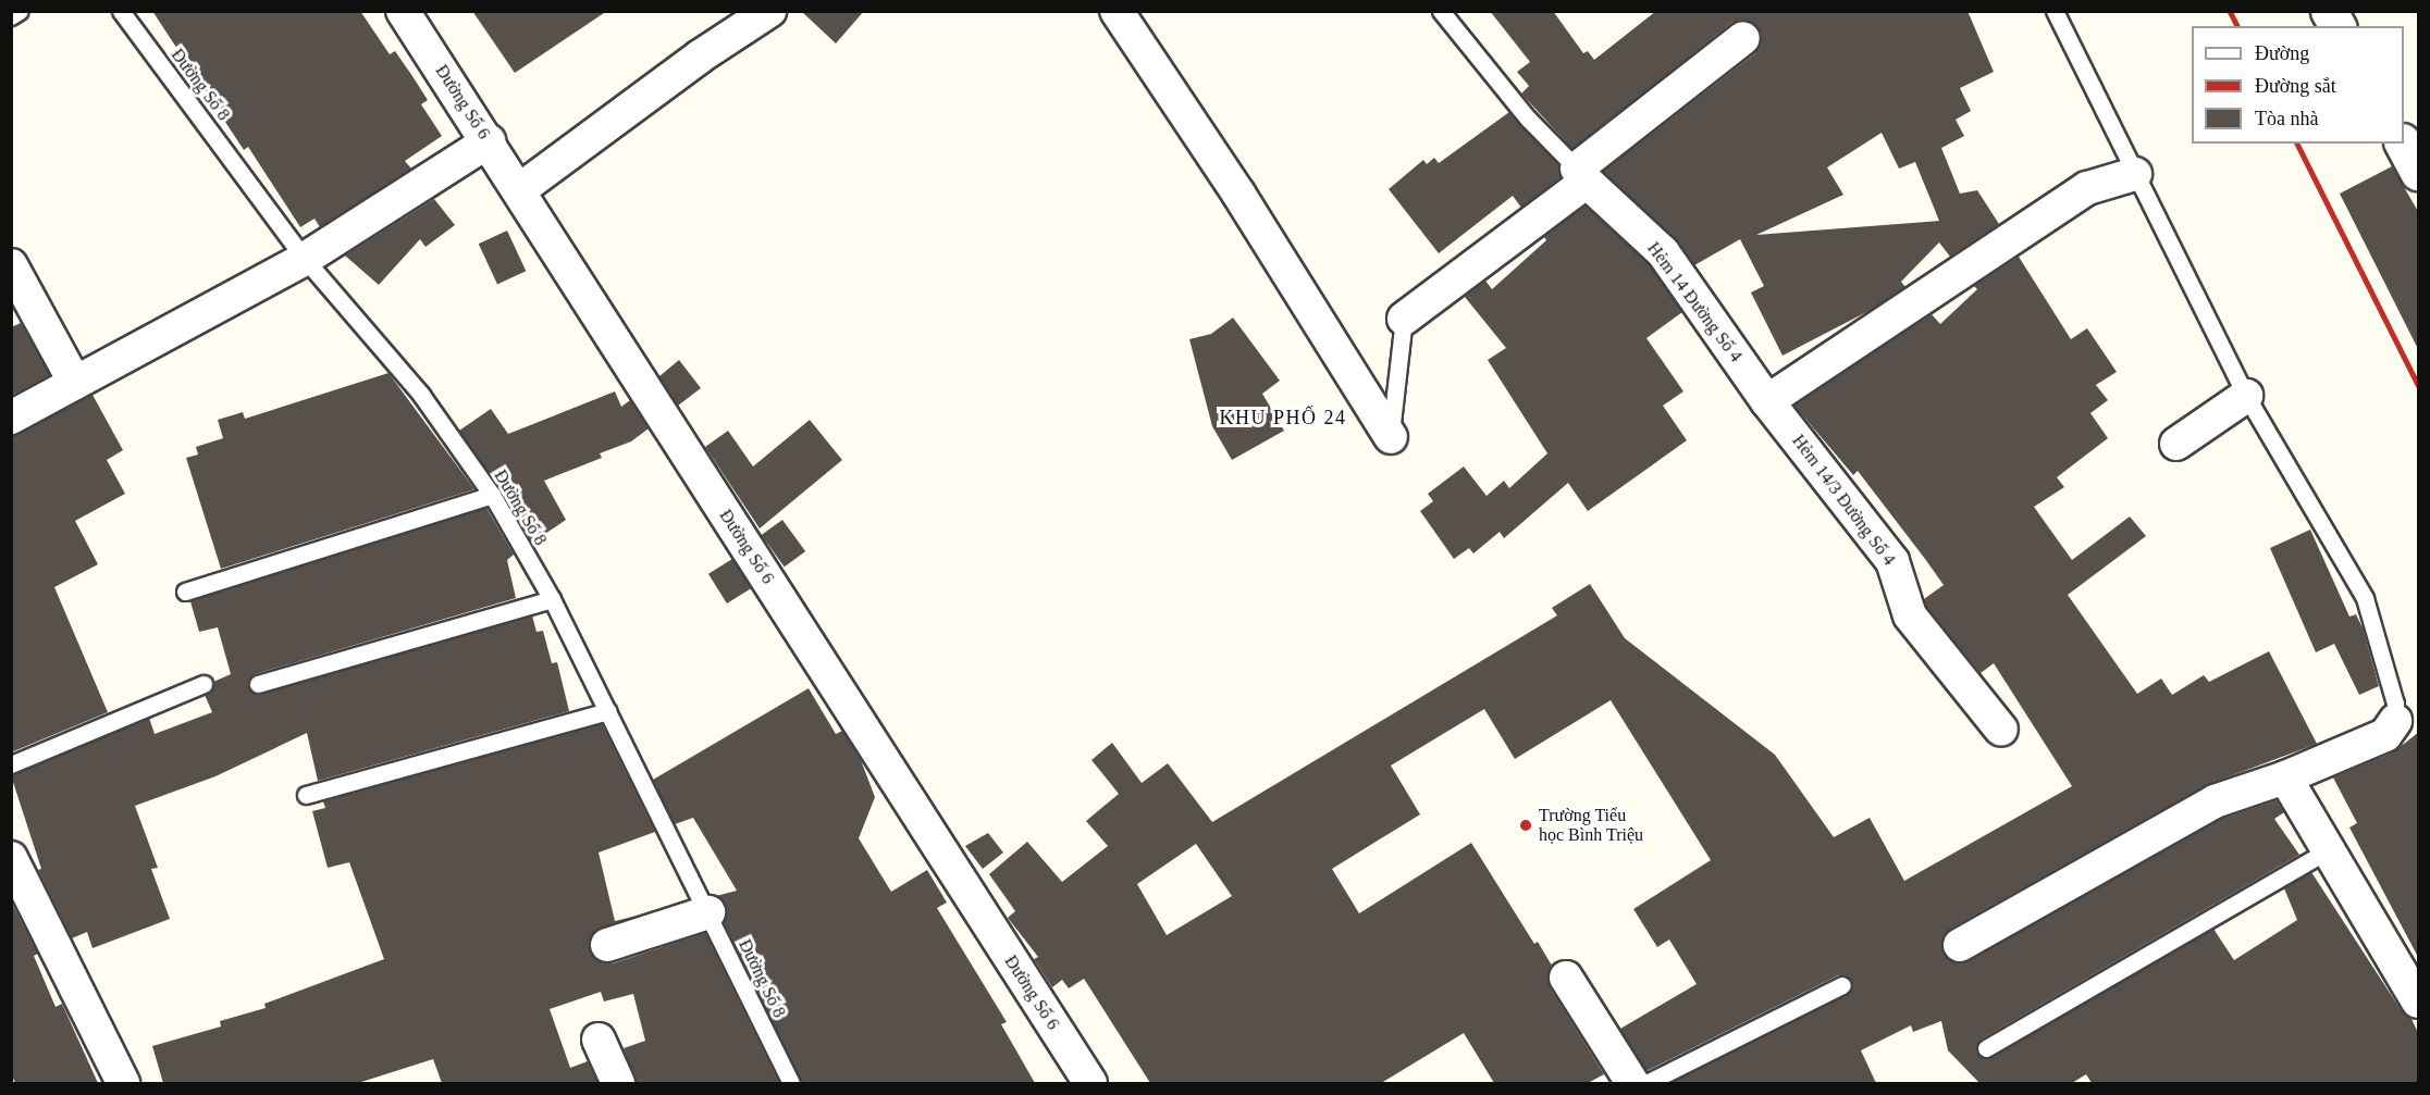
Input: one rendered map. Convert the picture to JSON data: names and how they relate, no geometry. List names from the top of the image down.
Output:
{
  "streets": {
    "street": ["Đường Số 6", "Hẻm 14 Đường Số 4", "Hẻm 14/3 Đường Số 4"],
    "lane": ["Đường Số 8"]
  },
  "crossings": [
    ["Hẻm 14 Đường Số 4", "Hẻm 14/3 Đường Số 4"]
  ],
  "districts": ["KHU PHỐ 24"],
  "places": ["Trường Tiểu học Bình Triệu"],
  "legend": ["Đường", "Đường sắt", "Tòa nhà"]
}
